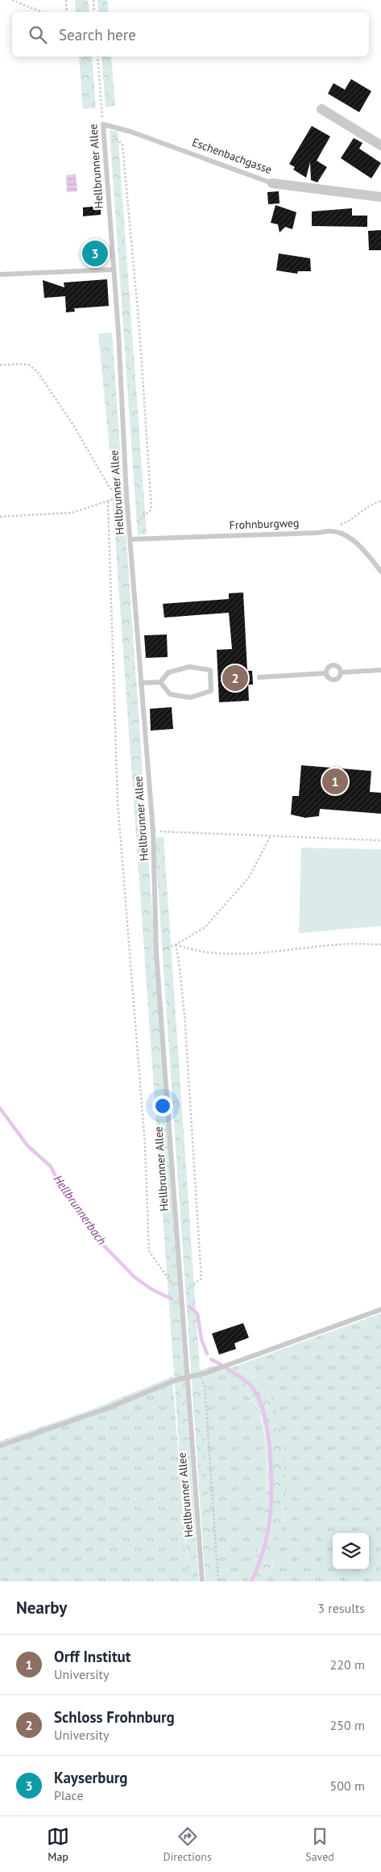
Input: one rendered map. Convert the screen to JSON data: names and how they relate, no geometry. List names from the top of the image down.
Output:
{
  "streets": {
    "street": ["Eschenbachgasse"],
    "lane": ["Hellbrunner Allee", "Frohnburgweg"]
  },
  "crossings": [
    ["Eschenbachgasse", "Hellbrunner Allee"],
    ["Hellbrunner Allee", "Frohnburgweg"]
  ],
  "water": ["Hellbrunnerbach"],
  "page": {
    "search": "Search here",
    "pins": ["3", "2", "1"],
    "heading": ["Nearby", "3 results"],
    "list": [
      {
        "mark": "1",
        "name": "Orff Institut",
        "note": "University",
        "value": "220 m"
      },
      {
        "mark": "2",
        "name": "Schloss Frohnburg",
        "note": "University",
        "value": "250 m"
      },
      {
        "mark": "3",
        "name": "Kayserburg",
        "note": "Place",
        "value": "500 m"
      }
    ],
    "nav": ["Map", "Directions", "Saved"]
  }
}
